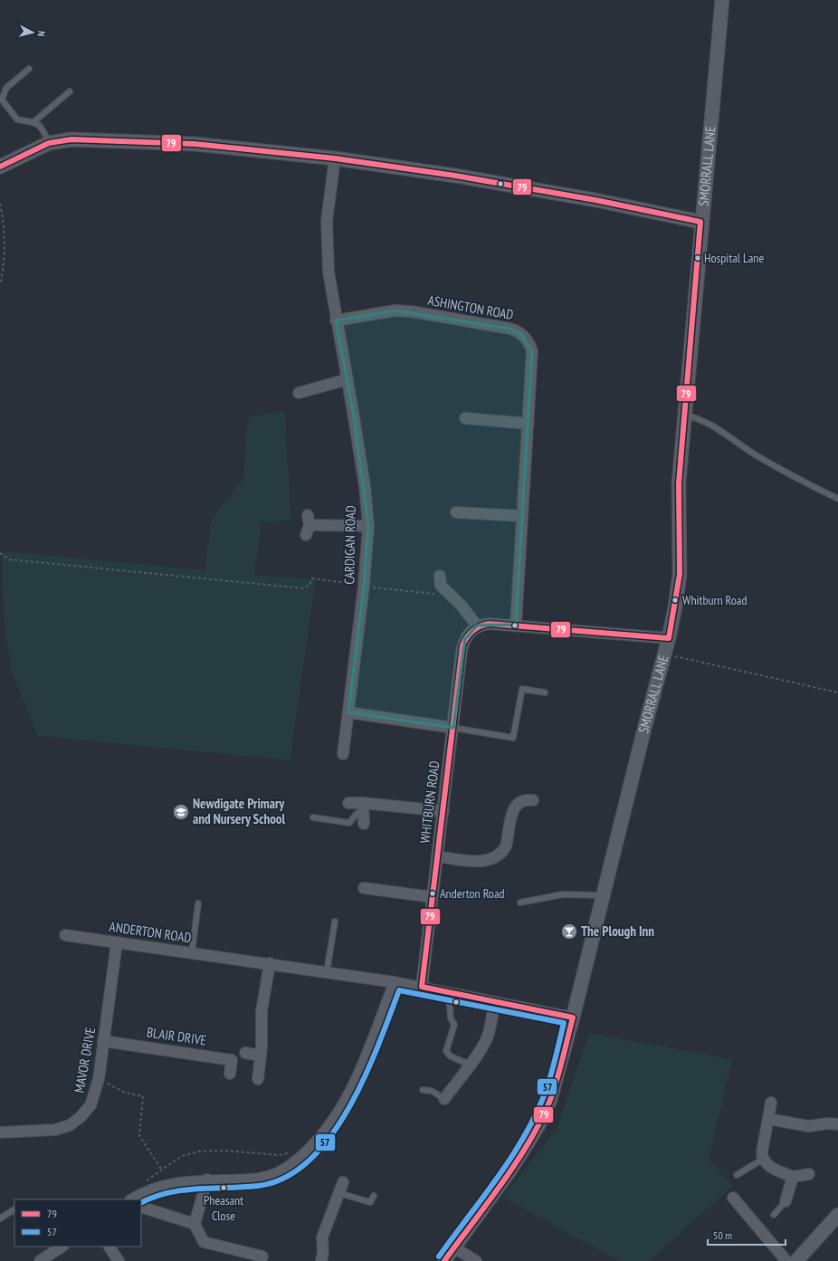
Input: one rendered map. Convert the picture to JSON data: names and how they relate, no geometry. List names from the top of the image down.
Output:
{
  "streets": {
    "street": [
      "SMORRALL LANE",
      "ASHINGTON ROAD",
      "CARDIGAN ROAD",
      "WHITBURN ROAD",
      "ANDERTON ROAD",
      "BLAIR DRIVE",
      "MAVOR DRIVE"
    ]
  },
  "crossings": [
    ["SMORRALL LANE", "ANDERTON ROAD"],
    ["ASHINGTON ROAD", "CARDIGAN ROAD"],
    ["WHITBURN ROAD", "ANDERTON ROAD"],
    ["ANDERTON ROAD", "MAVOR DRIVE"],
    ["BLAIR DRIVE", "MAVOR DRIVE"]
  ],
  "places": {
    "other": [
      "Hospital Lane",
      "Whitburn Road",
      "Anderton Road",
      "Pheasant Close"
    ],
    "school or university": ["Newdigate Primary and Nursery School"],
    "bar": ["The Plough Inn"]
  },
  "lines": ["transit line 79", "transit line 57"],
  "legend": ["79", "57"],
  "scale_bar": "50 m",
  "north": "right"
}
